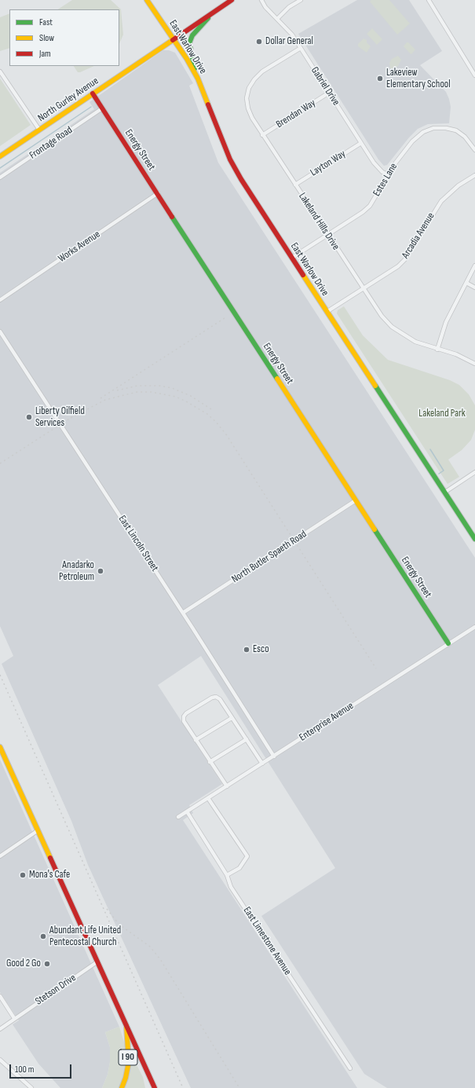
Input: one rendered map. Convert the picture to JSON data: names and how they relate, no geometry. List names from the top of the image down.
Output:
{
  "streets": {
    "main road": [
      "East Warlow Drive",
      "North Gurley Avenue",
      "Energy Street",
      "I 90"
    ],
    "street": [
      "Gabriel Drive",
      "Brendan Way",
      "Frontage Road",
      "Layton Way",
      "Estes Lane",
      "Lakeland Hills Drive",
      "Arcadia Avenue",
      "Works Avenue",
      "East Lincoln Street",
      "North Butler Spaeth Road",
      "Enterprise Avenue",
      "East Limestone Avenue",
      "Stetson Drive"
    ]
  },
  "crossings": [
    ["East Warlow Drive", "North Gurley Avenue"],
    ["East Warlow Drive", "Estes Lane"],
    ["East Warlow Drive", "Arcadia Avenue"],
    ["Gabriel Drive", "Brendan Way"],
    ["Gabriel Drive", "Layton Way"],
    ["Gabriel Drive", "Estes Lane"],
    ["Gabriel Drive", "Lakeland Hills Drive"],
    ["North Gurley Avenue", "Energy Street"],
    ["Brendan Way", "Lakeland Hills Drive"],
    ["Frontage Road", "Energy Street"],
    ["Energy Street", "Works Avenue"],
    ["Energy Street", "North Butler Spaeth Road"],
    ["Energy Street", "Enterprise Avenue"],
    ["Layton Way", "Lakeland Hills Drive"],
    ["Estes Lane", "Lakeland Hills Drive"],
    ["Lakeland Hills Drive", "Arcadia Avenue"],
    ["East Lincoln Street", "North Butler Spaeth Road"],
    ["East Lincoln Street", "Enterprise Avenue"],
    ["Enterprise Avenue", "East Limestone Avenue"]
  ],
  "parks": ["Lakeland Park"],
  "places": [
    "Dollar General",
    "Lakeview Elementary School",
    "Liberty Oilfield Services",
    "Anadarko Petroleum",
    "Esco",
    "Mona's Cafe",
    "Abundant Life United Pentecostal Church",
    "Good 2 Go"
  ],
  "legend": ["Fast", "Slow", "Jam"],
  "scale_bar": "100 m"
}
